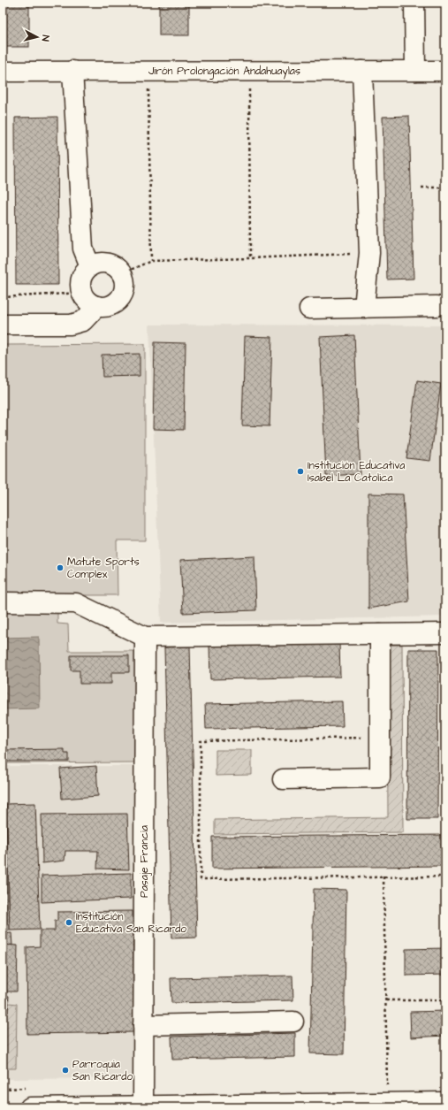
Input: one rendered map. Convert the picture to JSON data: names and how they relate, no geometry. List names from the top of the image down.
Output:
{
  "streets": {
    "street": ["Jirón Prolongación Andahuaylas", "Pasaje Francia"]
  },
  "places": [
    "Institución Educativa Isabel La Catolica",
    "Matute Sports Complex",
    "Institución Educativa San Ricardo",
    "Parroquia San Ricardo"
  ],
  "north": "right"
}
